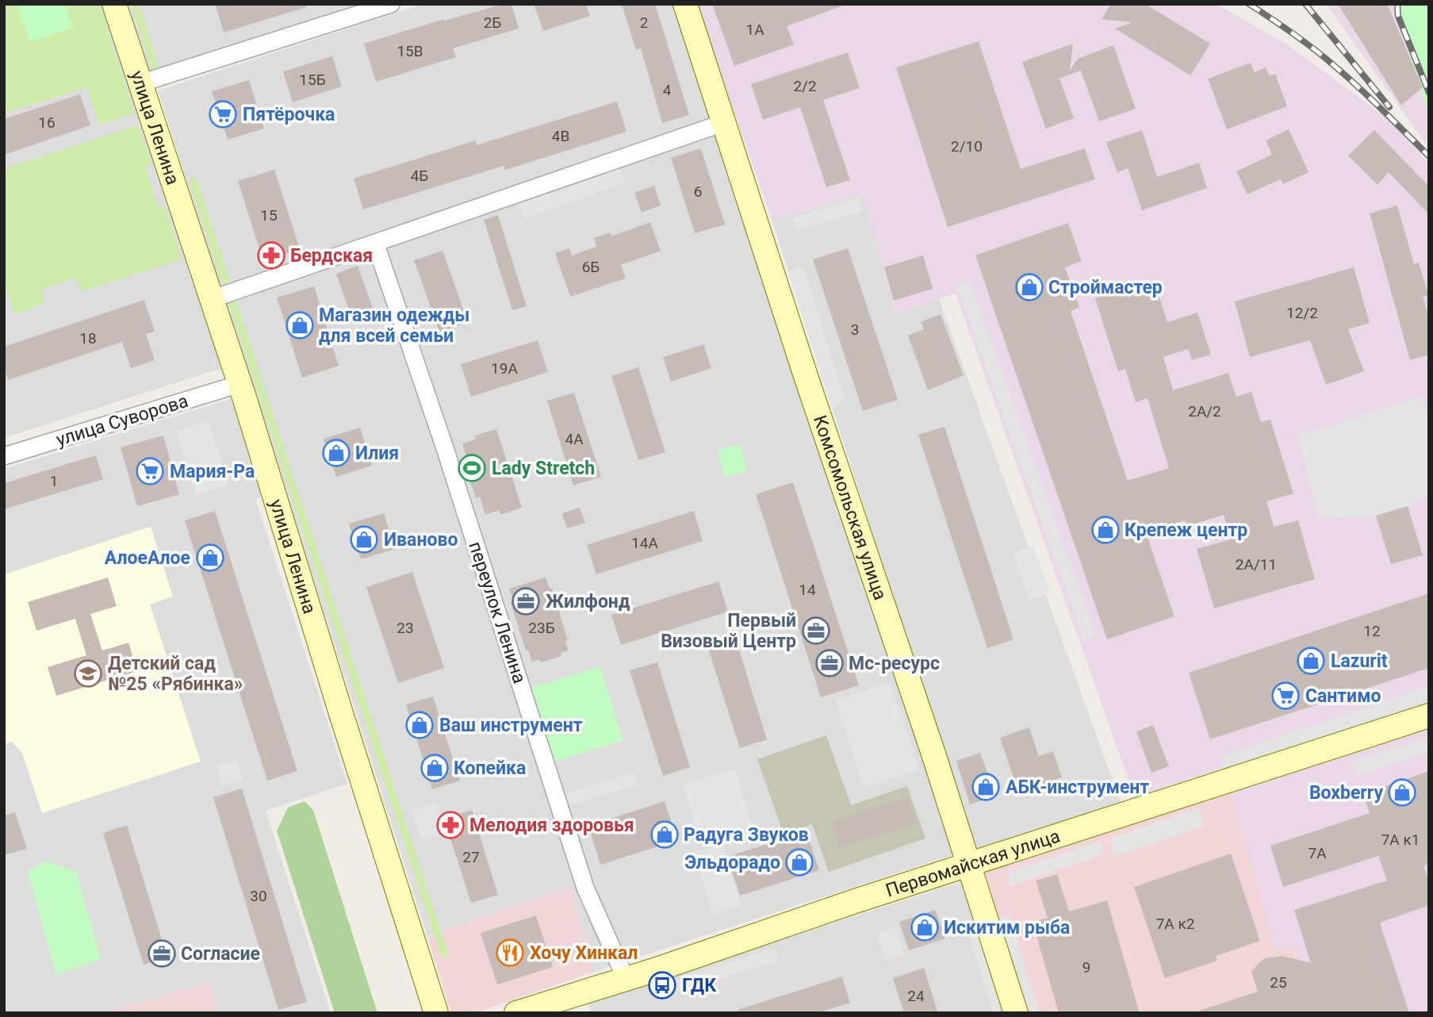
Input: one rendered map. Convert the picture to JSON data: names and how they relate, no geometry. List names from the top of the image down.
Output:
{
  "streets": {
    "main road": ["улица Ленина", "Комсомольская улица", "Первомайская улица"],
    "street": ["улица Суворова", "переулок Ленина"]
  },
  "crossings": [
    ["улица Ленина", "улица Суворова"],
    ["Комсомольская улица", "Первомайская улица"],
    ["переулок Ленина", "Первомайская улица"]
  ],
  "places": {
    "supermarket": ["Пятёрочка", "Мария-Ра", "Сантимо"],
    "pharmacy": ["Бердская", "Мелодия здоровья"],
    "shop": [
      "Строймастер",
      "Магазин одежды для всей семьи",
      "Илия",
      "Крепеж центр",
      "Иваново",
      "АлоеАлое",
      "Lazurit",
      "Ваш инструмент",
      "Копейка",
      "АБК-инструмент",
      "Boxberry",
      "Радуга Звуков",
      "Эльдорадо",
      "Искитим рыба"
    ],
    "sports": ["Lady Stretch"],
    "office": [
      "Жилфонд",
      "Первый Визовый Центр",
      "Мс-ресурс",
      "Согласие"
    ],
    "school or university": ["Детский сад №25 «Рябинка»"],
    "restaurant": ["Хочу Хинкал"],
    "bus stop": ["ГДК"]
  },
  "house_numbers": [
    "2Б",
    "2",
    "1А",
    "15В",
    "15Б",
    "2/2",
    "4",
    "16",
    "4В",
    "2/10",
    "4Б",
    "6",
    "15",
    "6Б",
    "12/2",
    "3",
    "18",
    "19А",
    "2А/2",
    "4А",
    "1",
    "14А",
    "2А/11",
    "14",
    "23",
    "23Б",
    "12",
    "7А к1",
    "7А",
    "27",
    "30",
    "7А к2",
    "9",
    "25",
    "24"
  ]
}
